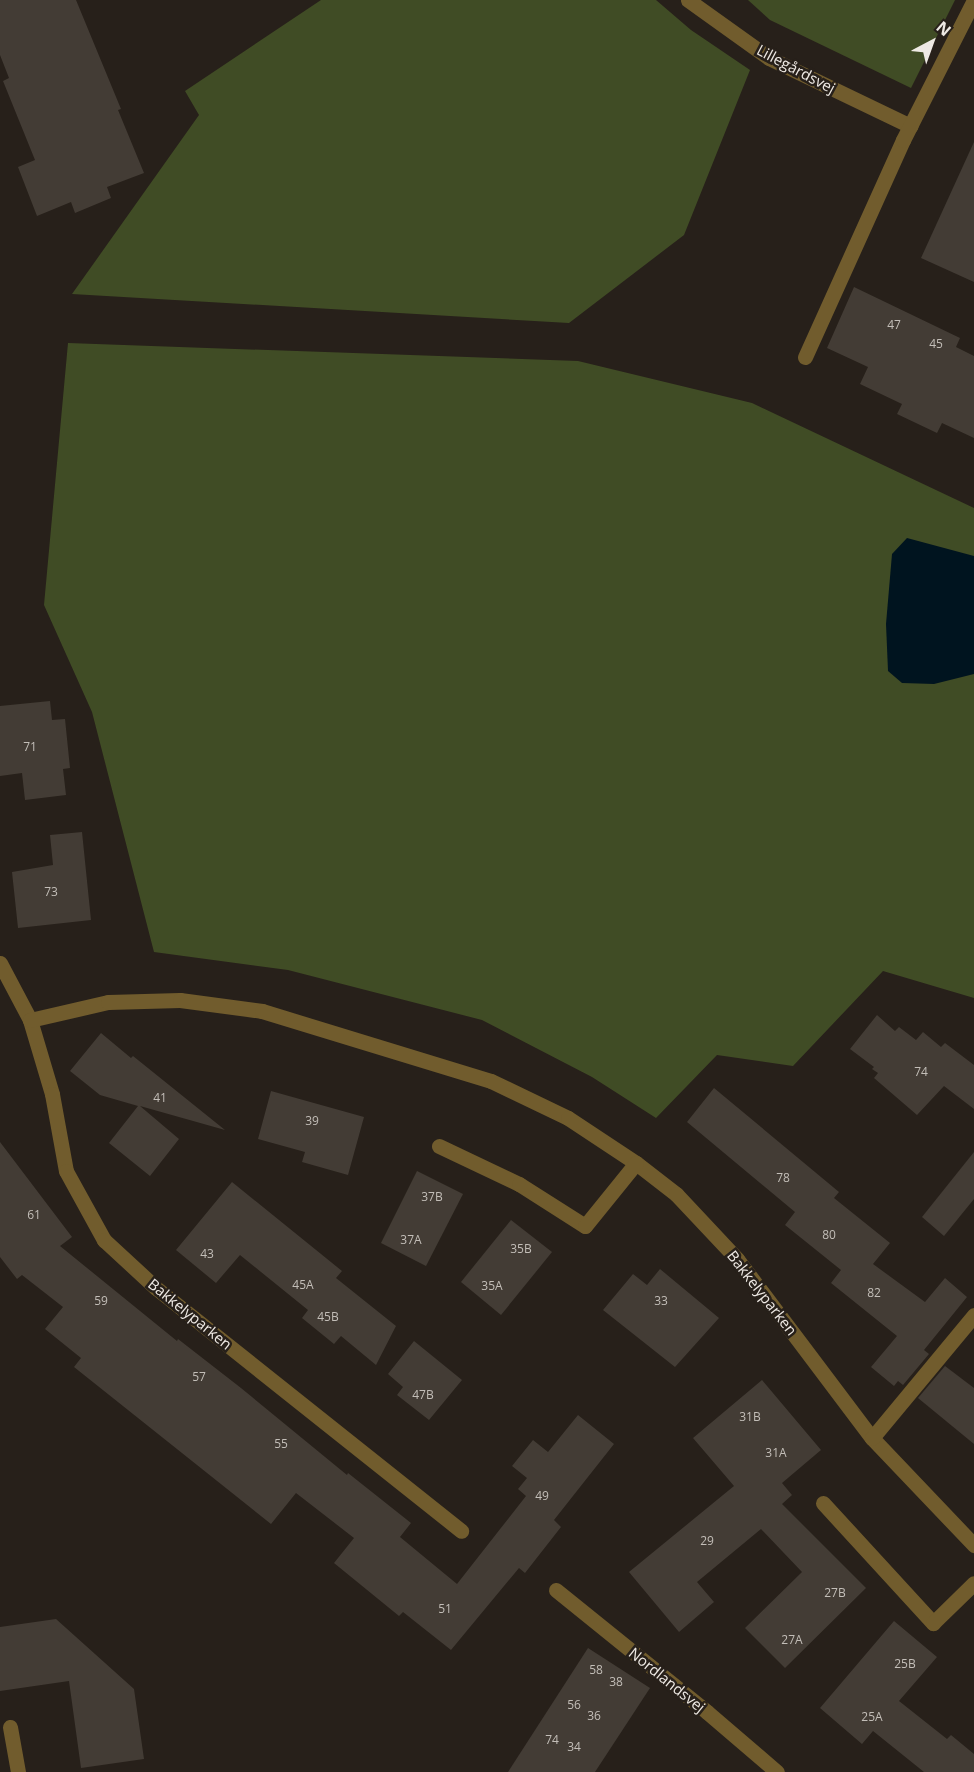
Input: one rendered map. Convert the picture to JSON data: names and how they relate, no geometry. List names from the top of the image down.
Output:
{
  "streets": {
    "street": ["Lillegårdsvej", "Bakkelyparken", "Nordlandsvej"]
  },
  "house_numbers": [
    "47",
    "45",
    "71",
    "73",
    "74",
    "41",
    "39",
    "78",
    "37B",
    "61",
    "80",
    "37A",
    "35B",
    "43",
    "45A",
    "35A",
    "82",
    "59",
    "33",
    "45B",
    "57",
    "47B",
    "31B",
    "55",
    "31A",
    "49",
    "29",
    "27B",
    "51",
    "27A",
    "25B",
    "58",
    "38",
    "56",
    "36",
    "25A",
    "74",
    "34"
  ],
  "north": "top right"
}
